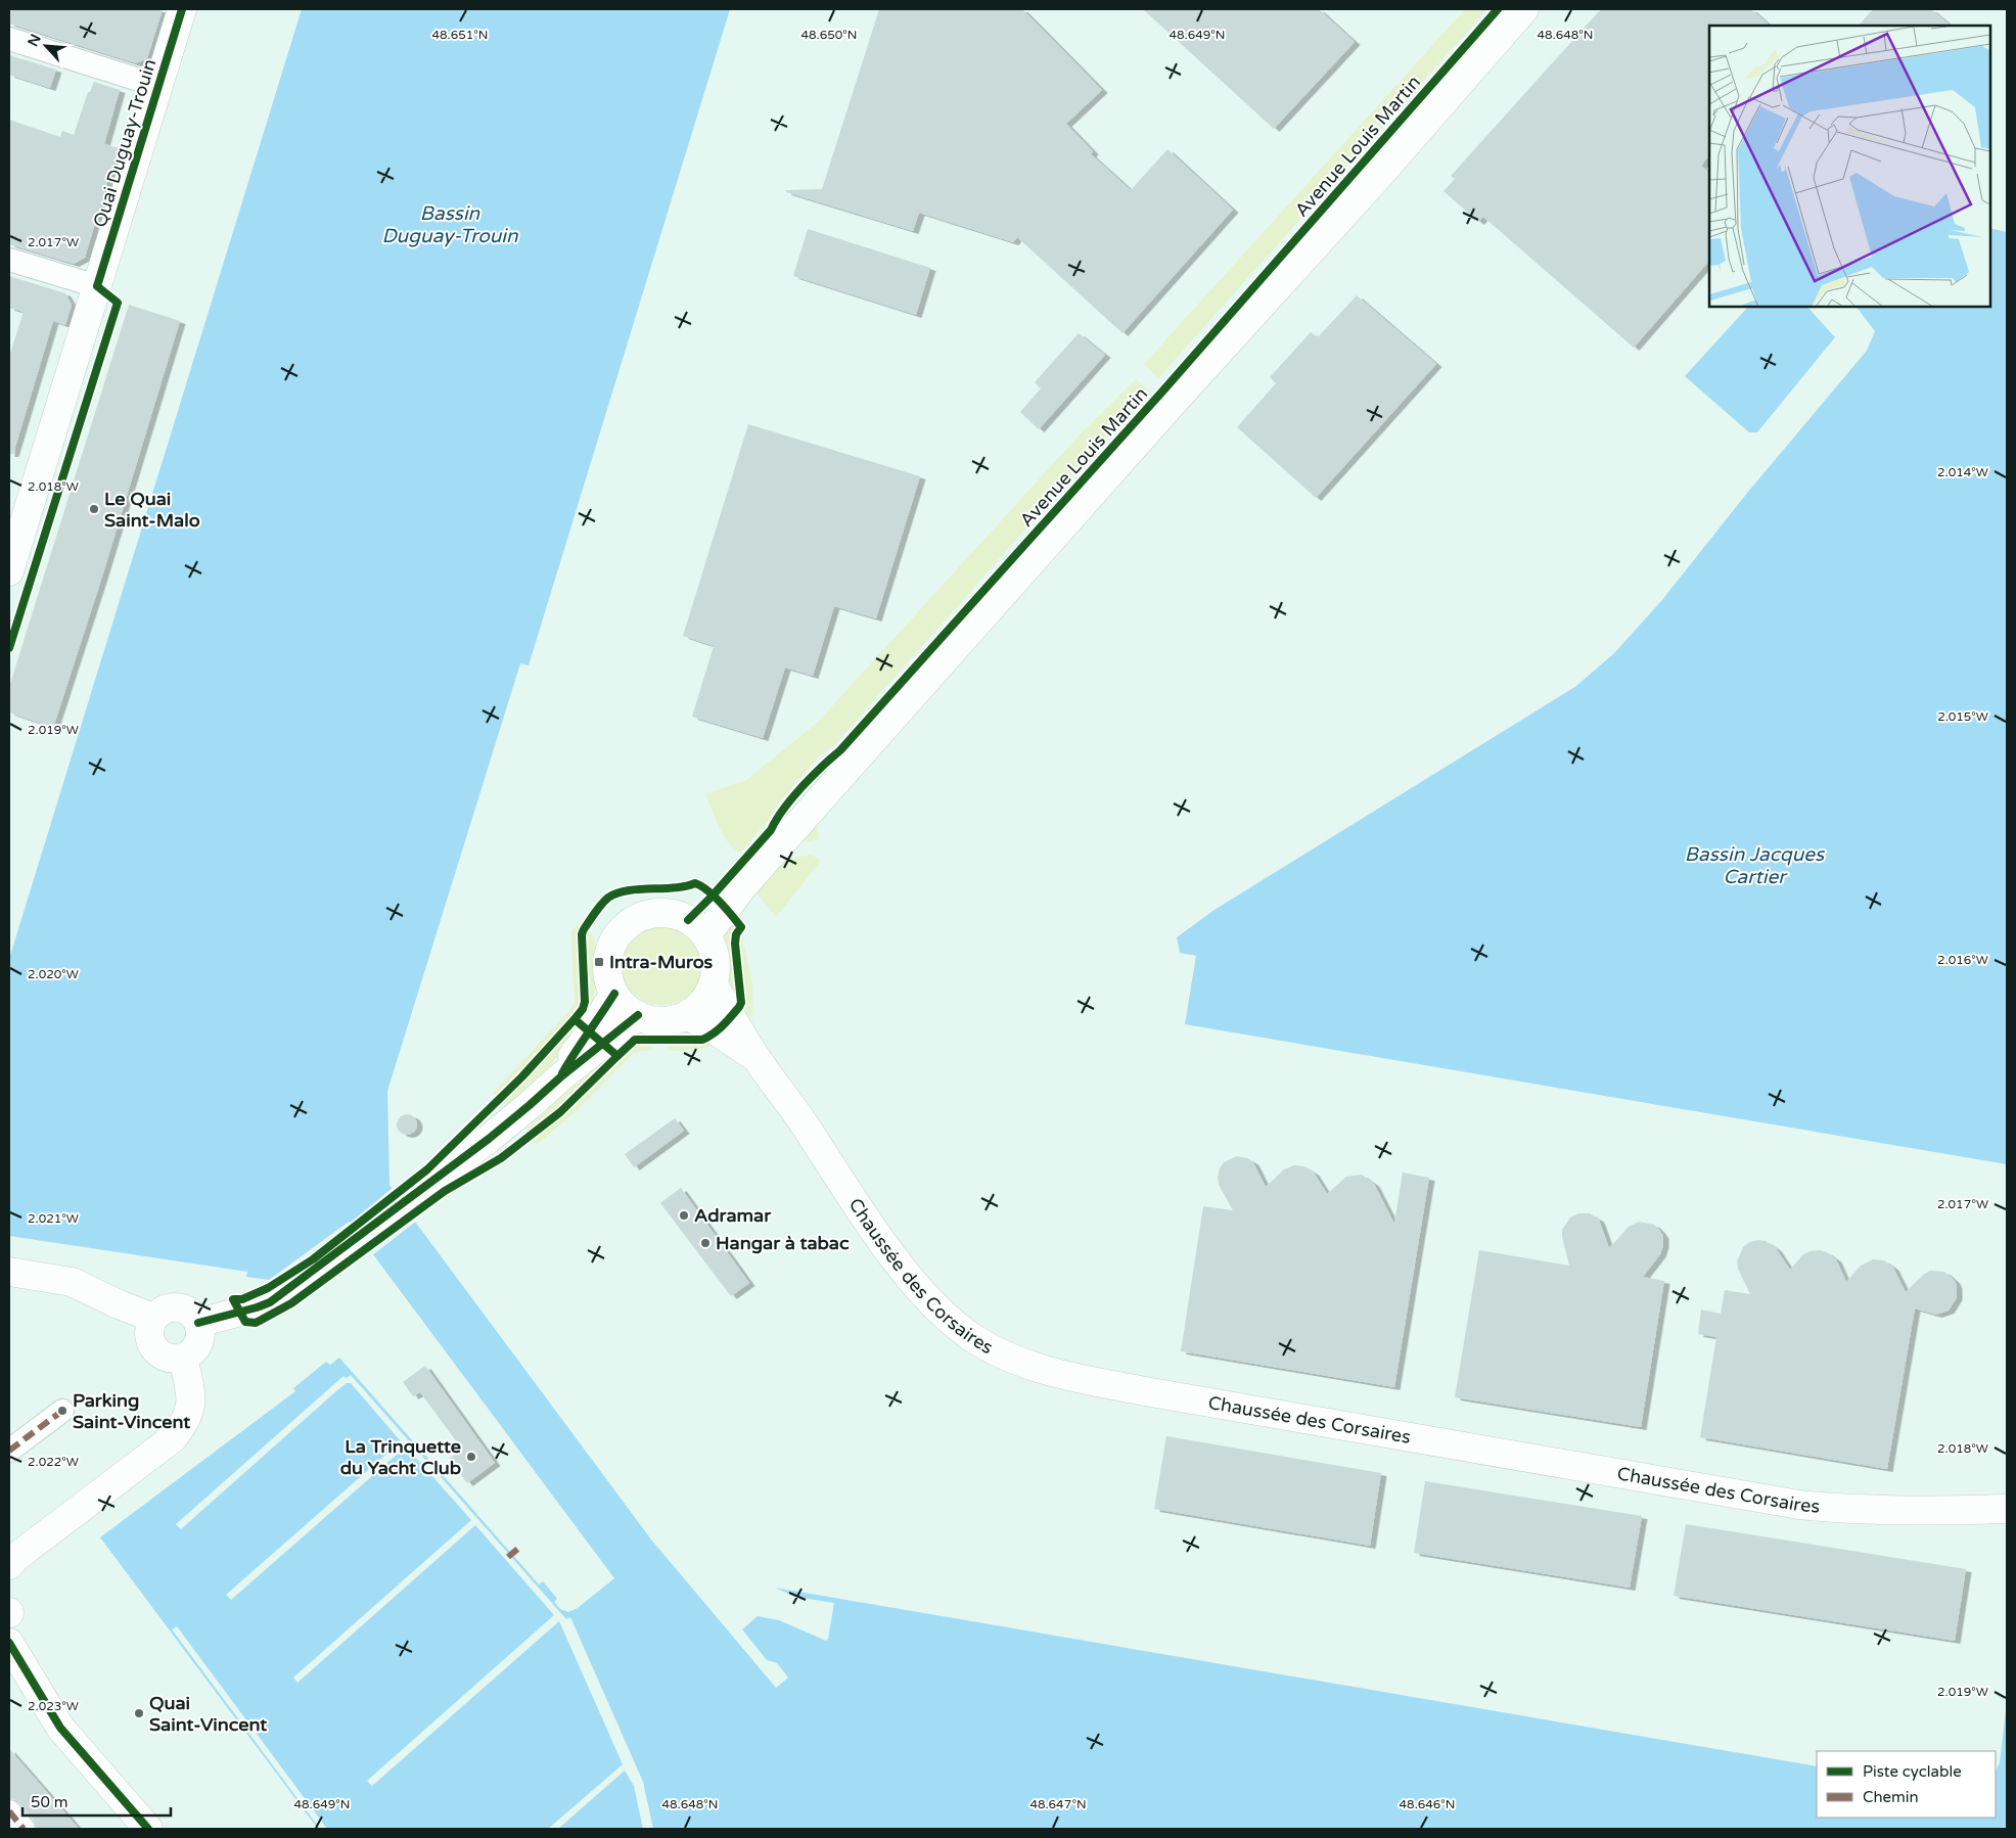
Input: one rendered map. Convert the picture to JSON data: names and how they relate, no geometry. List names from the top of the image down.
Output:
{
  "streets": {
    "street": ["Quai Duguay-Trouin", "Avenue Louis Martin", "Chaussée des Corsaires"]
  },
  "crossings": [
    ["Avenue Louis Martin", "Chaussée des Corsaires"]
  ],
  "water": ["Bassin Duguay-Trouin", "Bassin Jacques Cartier"],
  "places": {
    "other": [
      "Le Quai Saint-Malo",
      "Adramar",
      "Hangar à tabac",
      "Parking Saint-Vincent",
      "La Trinquette du Yacht Club",
      "Quai Saint-Vincent"
    ],
    "transit": ["Intra-Muros"]
  },
  "legend": ["Piste cyclable", "Chemin"],
  "scale_bar": "50 m",
  "north": "top left",
  "coordinates": [
    "48.651°N",
    "48.650°N",
    "48.649°N",
    "48.648°N",
    "2.017°W",
    "2.014°W",
    "2.018°W",
    "2.015°W",
    "2.019°W",
    "2.016°W",
    "2.020°W",
    "2.021°W",
    "2.022°W",
    "2.023°W",
    "48.647°N",
    "48.646°N"
  ]
}
